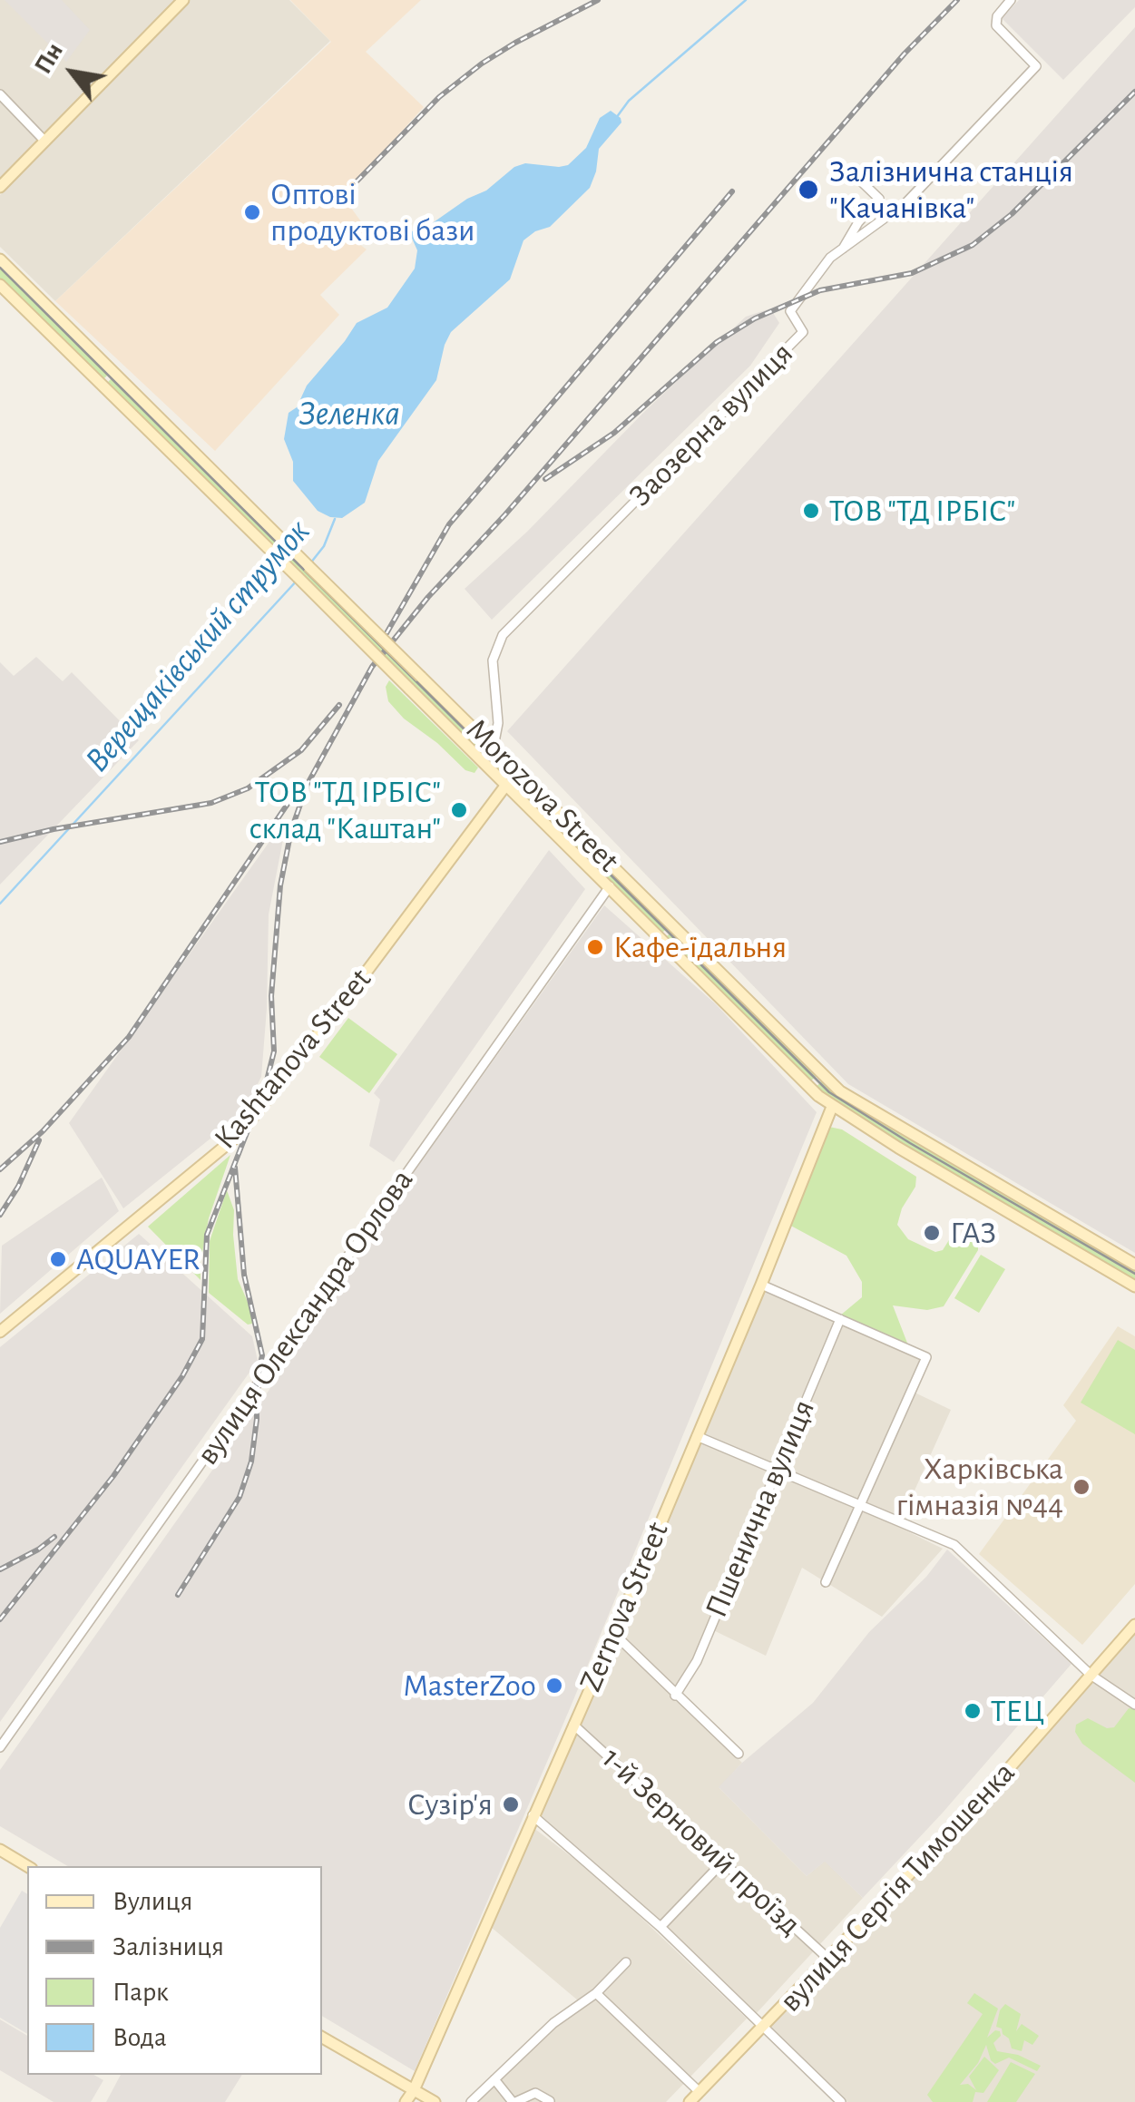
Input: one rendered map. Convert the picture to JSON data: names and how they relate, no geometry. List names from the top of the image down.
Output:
{
  "streets": {
    "main road": [
      "Morozova Street",
      "Kashtanova Street",
      "Zernova Street",
      "вулиця Сергія Тимошенка"
    ],
    "street": [
      "Заозерна вулиця",
      "вулиця Олександра Орлова",
      "Пшенична вулиця",
      "1-й Зерновий проїзд"
    ]
  },
  "crossings": [
    ["Заозерна вулиця", "Morozova Street"],
    ["Morozova Street", "Kashtanova Street"],
    ["Morozova Street", "вулиця Олександра Орлова"],
    ["Morozova Street", "Zernova Street"],
    ["Zernova Street", "1-й Зерновий проїзд"],
    ["1-й Зерновий проїзд", "вулиця Сергія Тимошенка"]
  ],
  "water": ["Зеленка", "Верещаківський струмок"],
  "places": [
    "Залізнична станція \"Качанівка\"",
    "Оптові продуктові бази",
    "ТОВ \"ТД ІРБІС\"",
    "ТОВ \"ТД ІРБІС\" склад \"Каштан\"",
    "Кафе-їдальня",
    "ГАЗ",
    "AQUAYER",
    "Харківська гімназія №44",
    "MasterZoo",
    "ТЕЦ",
    "Сузір'я"
  ],
  "legend": [
    "Вулиця",
    "Залізниця",
    "Парк",
    "Вода"
  ],
  "north": "top left"
}
